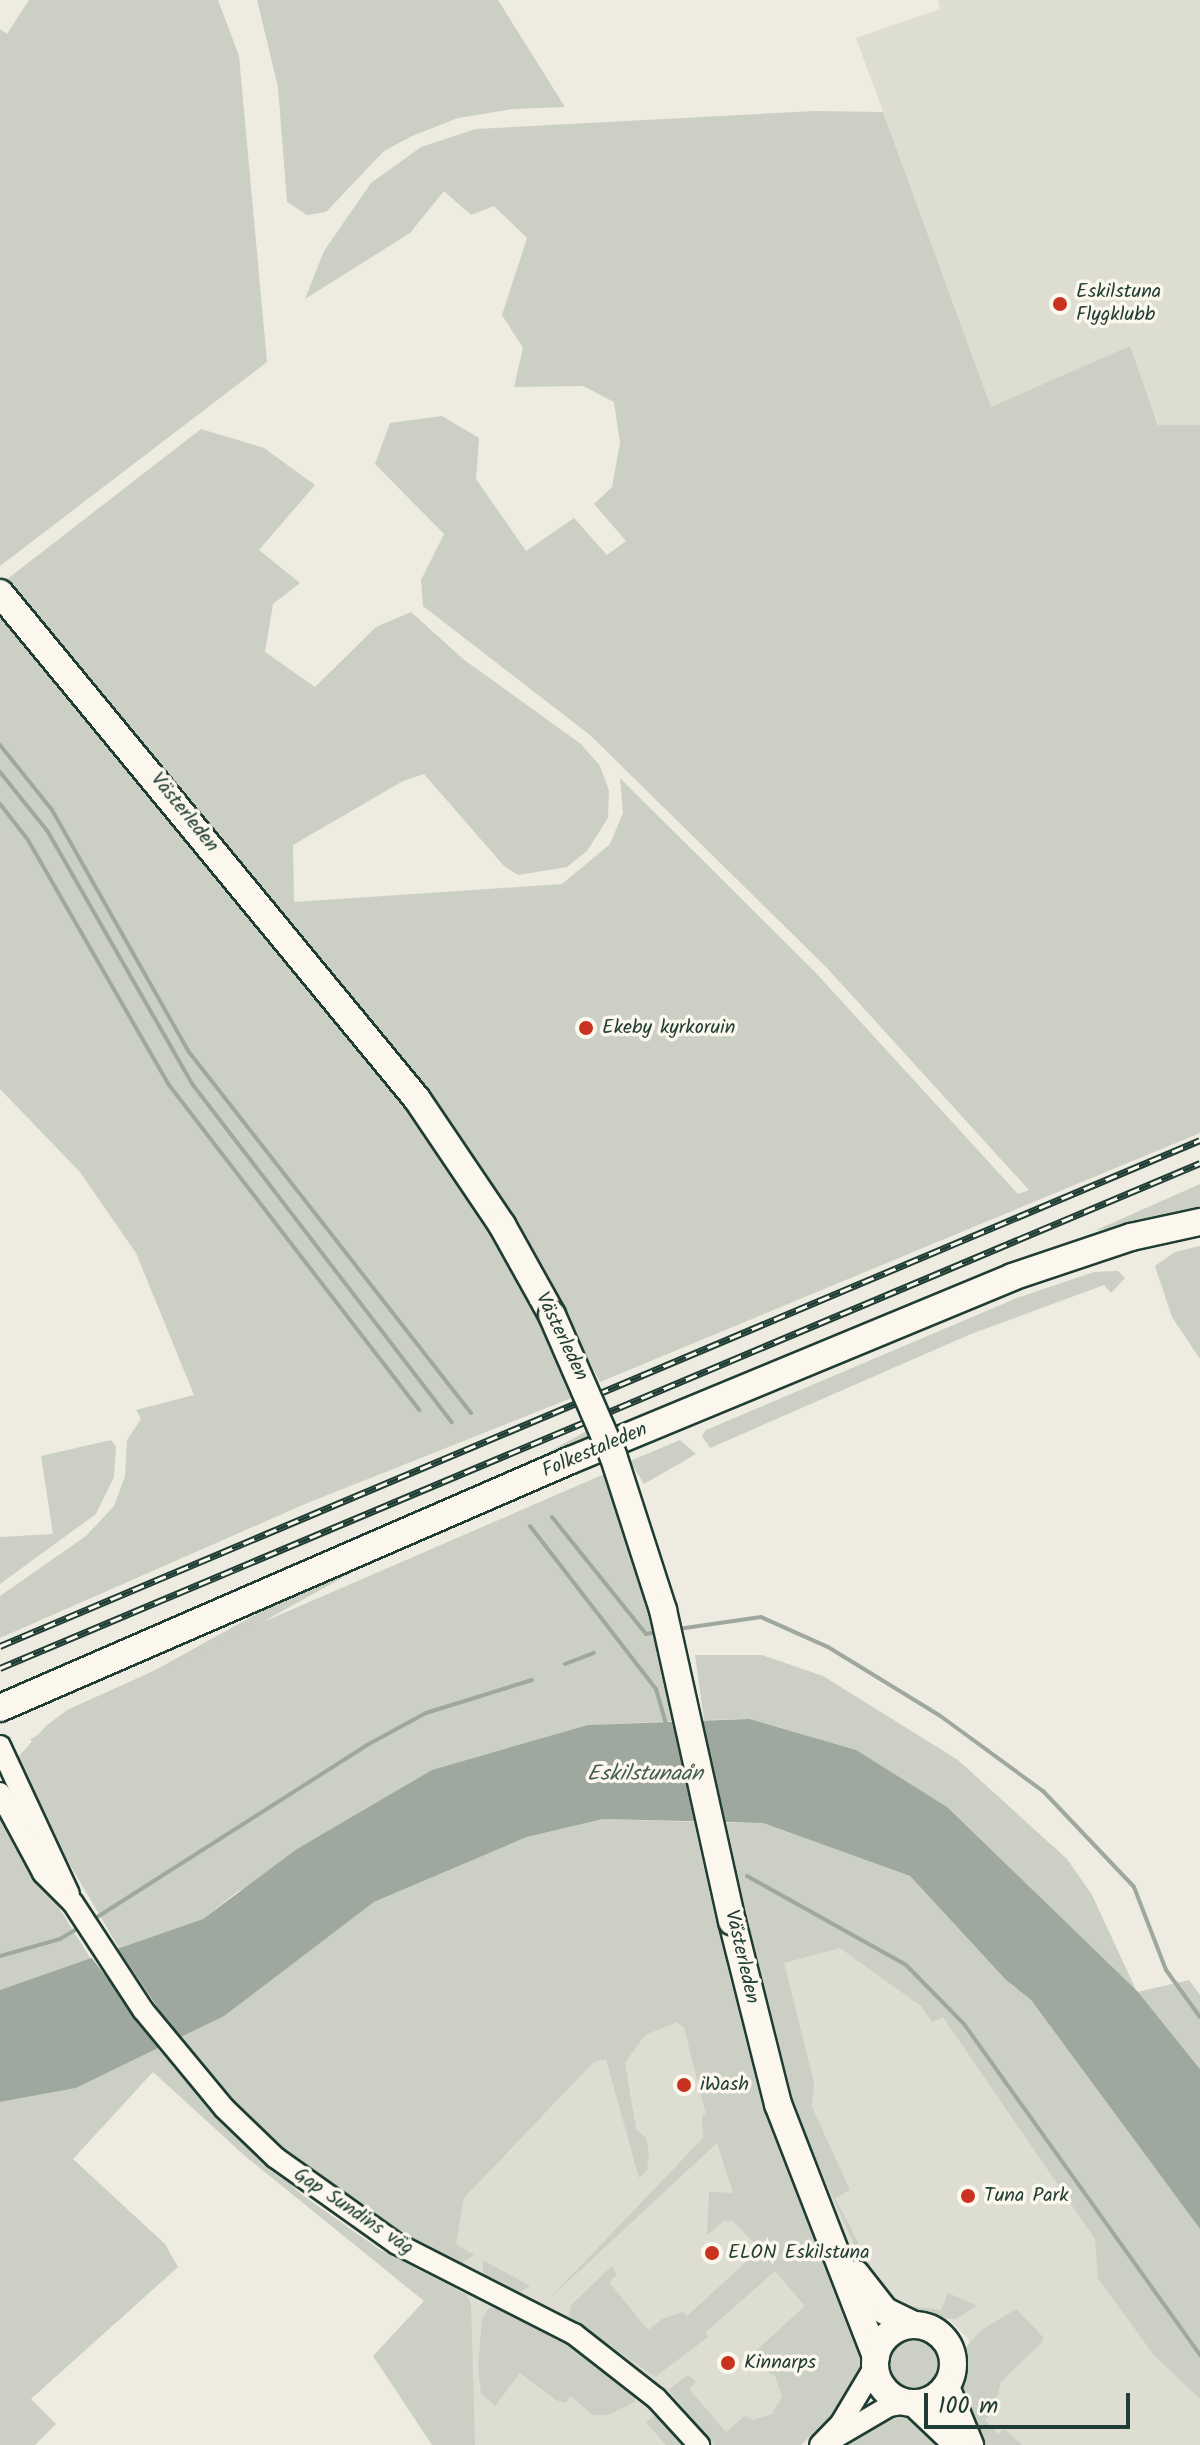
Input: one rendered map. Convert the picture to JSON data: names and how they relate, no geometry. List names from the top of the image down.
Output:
{
  "streets": {
    "main road": ["Västerleden", "Folkestaleden"],
    "street": ["Gap Sundins väg"]
  },
  "water": ["Eskilstunaån"],
  "places": [
    "Eskilstuna Flygklubb",
    "Ekeby kyrkoruin",
    "iWash",
    "Tuna Park",
    "ELON Eskilstuna",
    "Kinnarps"
  ],
  "scale_bar": "100 m"
}
